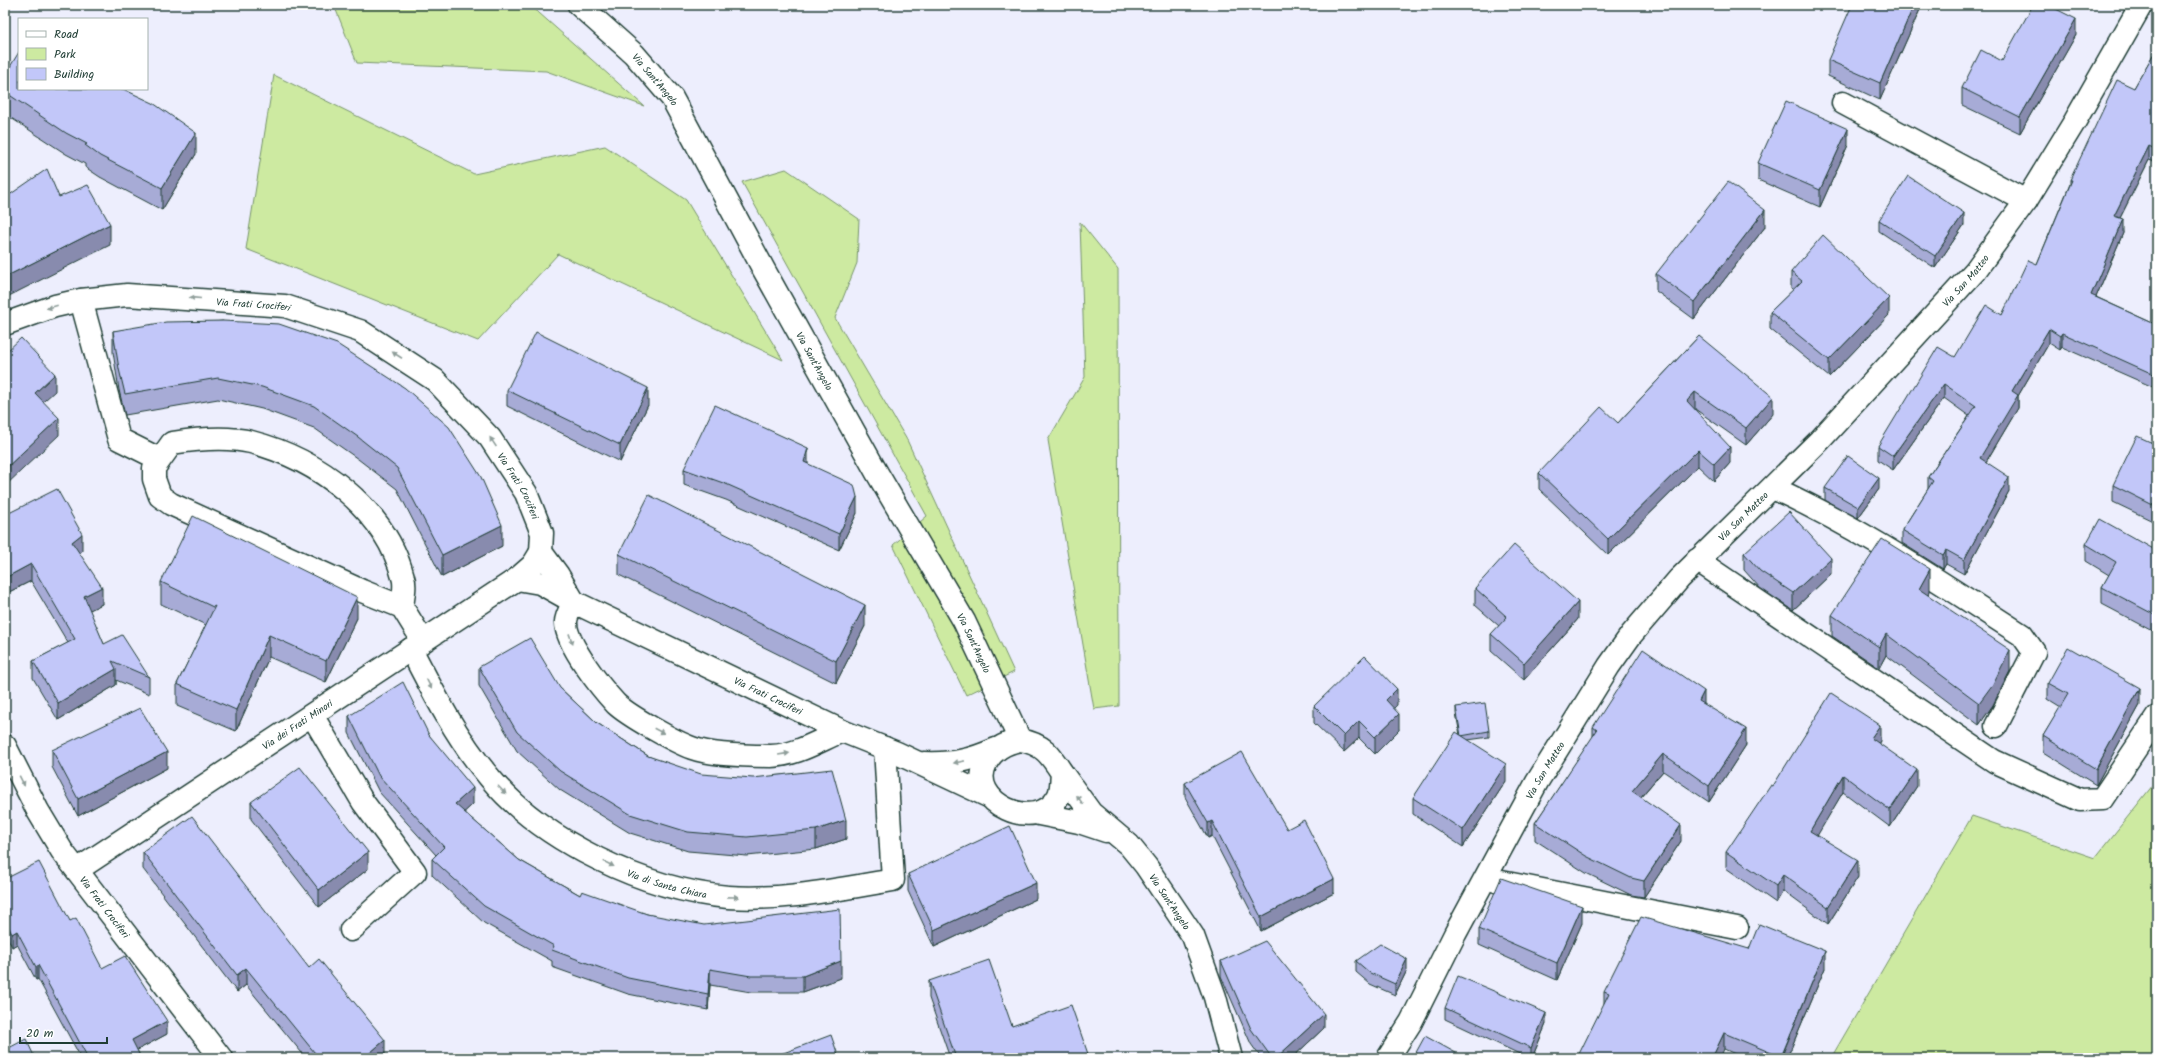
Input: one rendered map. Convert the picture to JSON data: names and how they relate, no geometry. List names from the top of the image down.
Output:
{
  "streets": {
    "street": [
      "Via Sant'Angelo",
      "Via San Matteo",
      "Via Frati Crociferi",
      "Via dei Frati Minori",
      "Via di Santa Chiara"
    ]
  },
  "crossings": [
    ["Via Sant'Angelo", "Via Frati Crociferi"],
    ["Via Frati Crociferi", "Via dei Frati Minori"],
    ["Via Frati Crociferi", "Via di Santa Chiara"],
    ["Via dei Frati Minori", "Via di Santa Chiara"]
  ],
  "legend": ["Road", "Park", "Building"],
  "scale_bar": "20 m"
}
